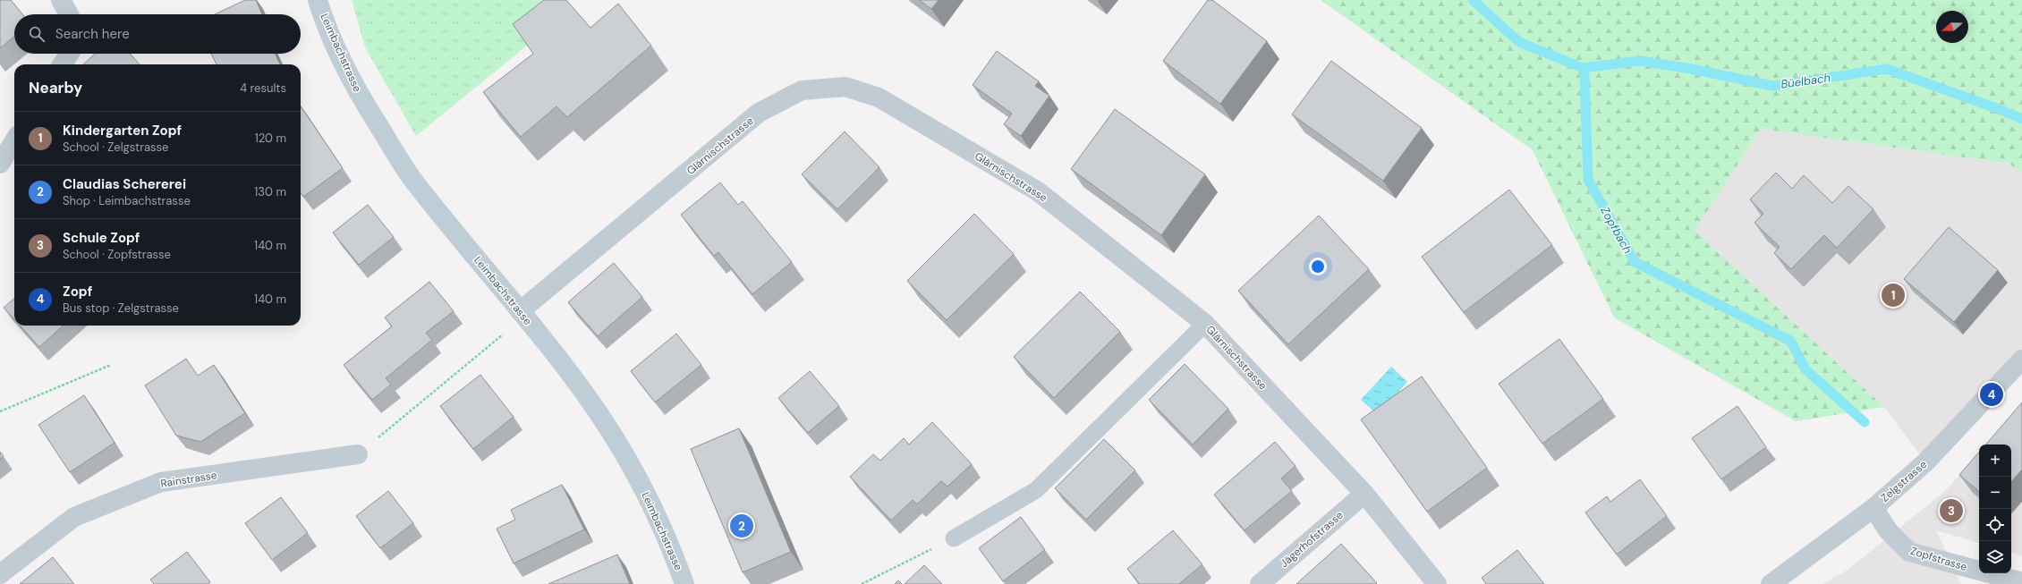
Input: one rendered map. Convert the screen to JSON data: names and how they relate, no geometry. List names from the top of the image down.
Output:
{
  "streets": {
    "street": [
      "Leimbachstrasse",
      "Glärnischstrasse",
      "Rainstrasse",
      "Zelgstrasse",
      "Jägerhofstrasse",
      "Zopfstrasse"
    ]
  },
  "crossings": [
    ["Leimbachstrasse", "Glärnischstrasse"],
    ["Glärnischstrasse", "Jägerhofstrasse"],
    ["Zelgstrasse", "Zopfstrasse"]
  ],
  "water": ["Büelbach", "Zopfbach"],
  "north": "left",
  "page": {
    "search": "Search here",
    "heading": ["Nearby", "4 results"],
    "list": [
      {
        "mark": "1",
        "name": "Kindergarten Zopf",
        "note": "School · Zelgstrasse",
        "value": "120 m"
      },
      {
        "mark": "2",
        "name": "Claudias Schererei",
        "note": "Shop · Leimbachstrasse",
        "value": "130 m"
      },
      {
        "mark": "3",
        "name": "Schule Zopf",
        "note": "School · Zopfstrasse",
        "value": "140 m"
      },
      {
        "mark": "4",
        "name": "Zopf",
        "note": "Bus stop · Zelgstrasse",
        "value": "140 m"
      }
    ],
    "pins": [
      "1",
      "4",
      "3",
      "2"
    ],
    "map_buttons": ["+", "−"]
  }
}
